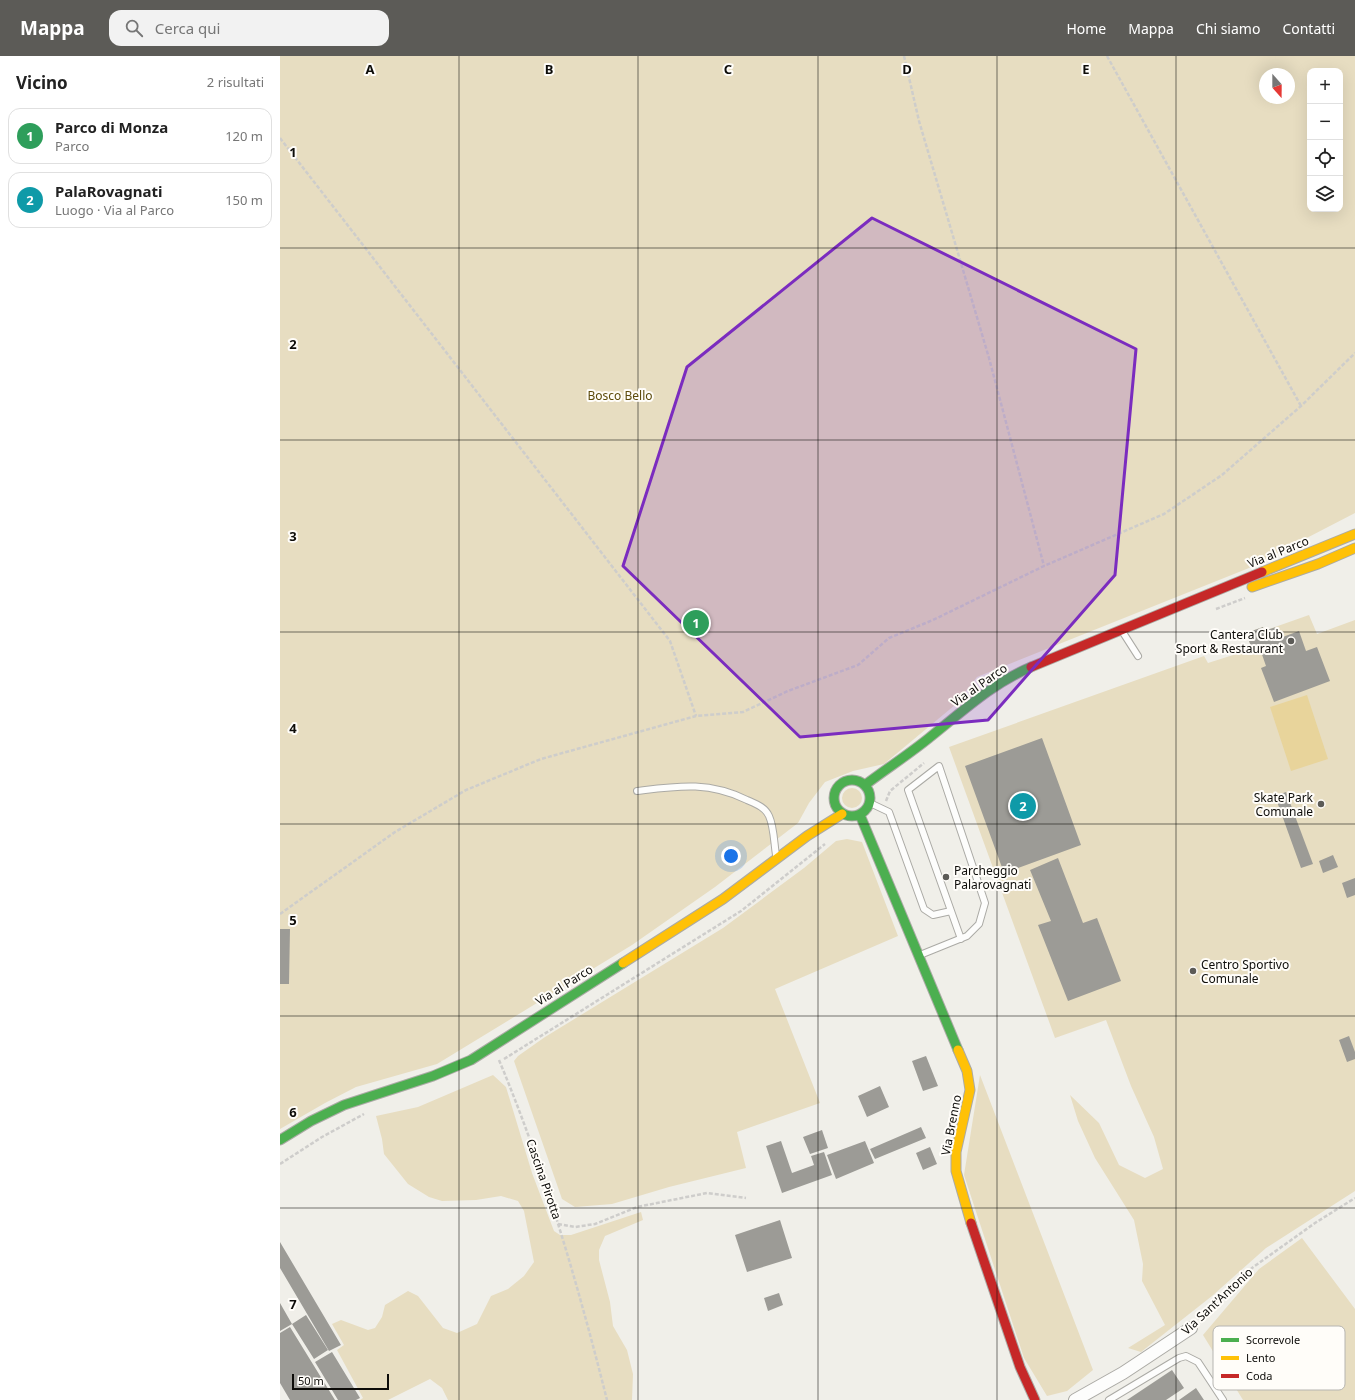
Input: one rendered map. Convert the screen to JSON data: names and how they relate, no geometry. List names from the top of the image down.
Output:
{
  "streets": {
    "street": ["Via al Parco", "Via Brenno", "Via Sant'Antonio"],
    "path": ["Cascina Pirotta"]
  },
  "crossings": [
    ["Via al Parco", "Via Brenno"],
    ["Via al Parco", "Cascina Pirotta"]
  ],
  "parks": ["Bosco Bello"],
  "places": [
    "Cantera Club Sport & Restaurant",
    "Skate Park Comunale",
    "Parcheggio Palarovagnati",
    "Centro Sportivo Comunale"
  ],
  "legend": ["Scorrevole", "Lento", "Coda"],
  "scale_bar": "50 m",
  "north": "bottom",
  "page": {
    "header": "Mappa",
    "search": "Cerca qui",
    "nav": [
      "Home",
      "Mappa",
      "Chi siamo",
      "Contatti"
    ],
    "heading": ["Vicino", "2 risultati"],
    "map_buttons": ["+", "−"],
    "list": [
      {
        "mark": "1",
        "name": "Parco di Monza",
        "note": "Parco",
        "value": "120 m"
      },
      {
        "mark": "2",
        "name": "PalaRovagnati",
        "note": "Luogo · Via al Parco",
        "value": "150 m"
      }
    ],
    "pins": ["1", "2"],
    "scale": "50 m"
  },
  "grid": {
    "columns": [
      "A",
      "B",
      "C",
      "D",
      "E"
    ],
    "rows": [
      "1",
      "2",
      "3",
      "4",
      "5",
      "6",
      "7"
    ]
  }
}
